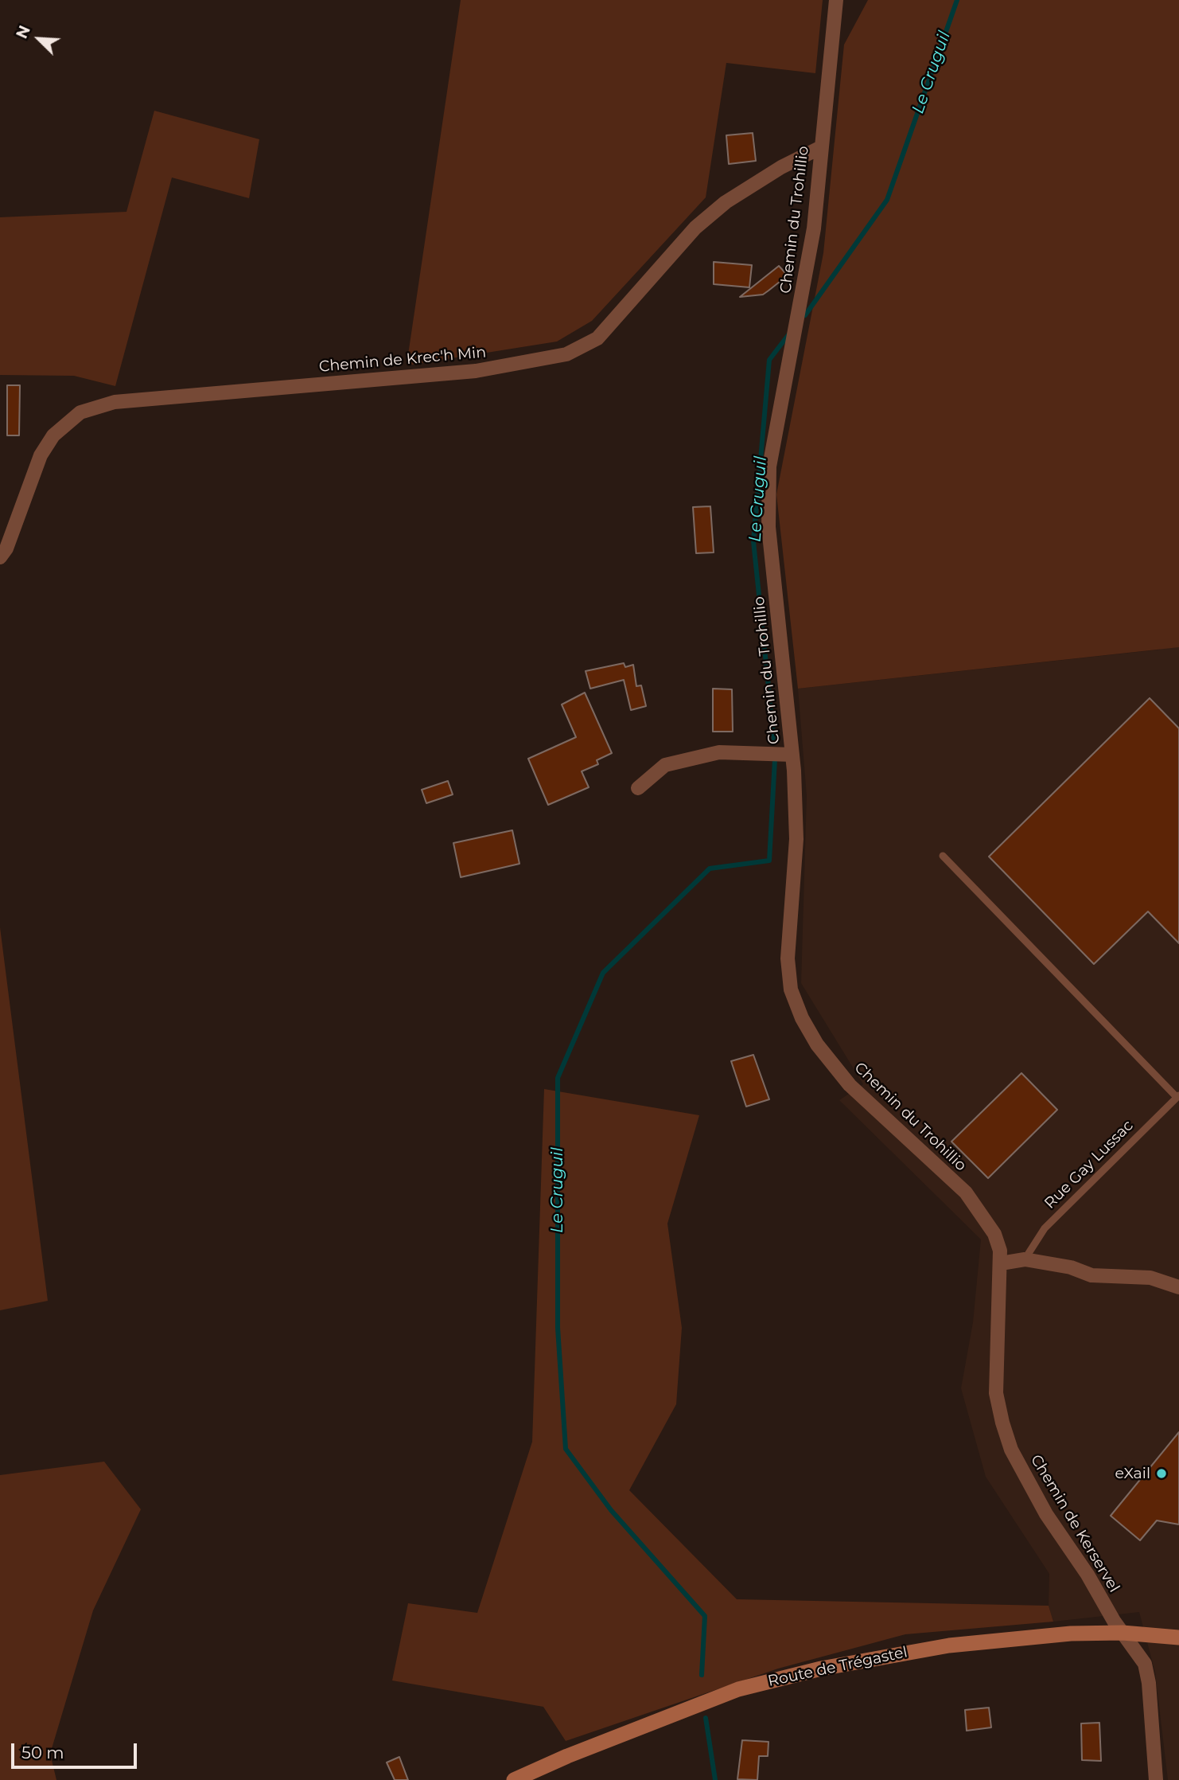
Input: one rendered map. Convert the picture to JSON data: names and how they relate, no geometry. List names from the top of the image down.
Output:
{
  "streets": {
    "main road": ["Route de Trégastel"],
    "street": ["Chemin du Trohillio", "Chemin de Krec'h Min", "Chemin de Kerservel"],
    "lane": ["Rue Gay Lussac"]
  },
  "crossings": [
    ["Chemin du Trohillio", "Chemin de Krec'h Min"],
    ["Chemin du Trohillio", "Chemin de Kerservel"],
    ["Chemin de Kerservel", "Route de Trégastel"]
  ],
  "water": ["Le Cruguil"],
  "places": ["eXail"],
  "scale_bar": "50 m",
  "north": "top left"
}
